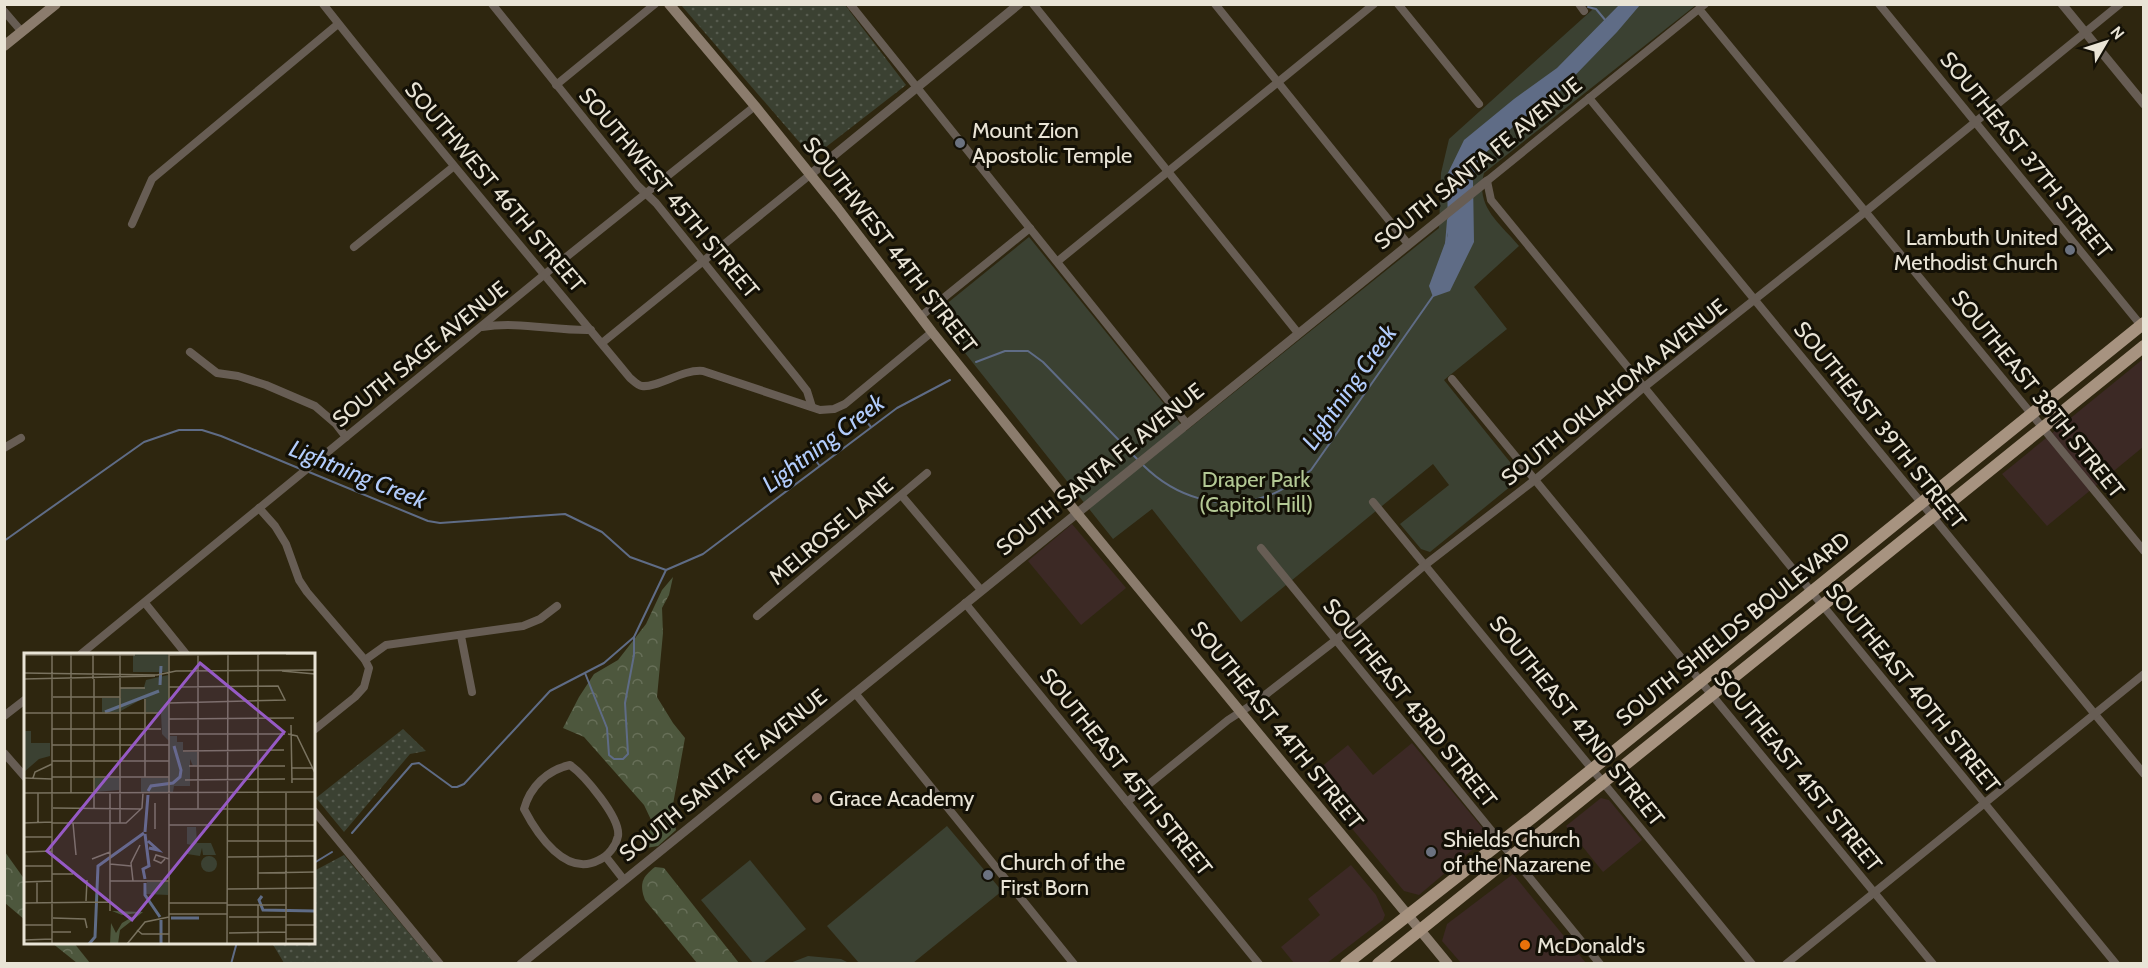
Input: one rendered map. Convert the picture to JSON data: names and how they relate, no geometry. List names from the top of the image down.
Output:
{
  "streets": {
    "main road": ["SOUTHWEST 44TH STREET", "SOUTH SHIELDS BOULEVARD", "SOUTHEAST 44TH STREET"],
    "street": [
      "SOUTHEAST 37TH STREET",
      "SOUTH SANTA FE AVENUE",
      "SOUTHWEST 46TH STREET",
      "SOUTHWEST 45TH STREET",
      "SOUTH SAGE AVENUE",
      "SOUTH OKLAHOMA AVENUE",
      "SOUTHEAST 38TH STREET",
      "SOUTHEAST 39TH STREET",
      "MELROSE LANE",
      "SOUTHEAST 40TH STREET",
      "SOUTHEAST 43RD STREET",
      "SOUTHEAST 42ND STREET",
      "SOUTHEAST 41ST STREET",
      "SOUTHEAST 45TH STREET"
    ]
  },
  "crossings": [
    ["SOUTHEAST 37TH STREET", "SOUTH OKLAHOMA AVENUE"],
    ["SOUTHEAST 37TH STREET", "SOUTH SHIELDS BOULEVARD"],
    ["SOUTH SANTA FE AVENUE", "SOUTHWEST 44TH STREET"],
    ["SOUTH SANTA FE AVENUE", "SOUTHEAST 38TH STREET"],
    ["SOUTH SANTA FE AVENUE", "SOUTHEAST 39TH STREET"],
    ["SOUTH SANTA FE AVENUE", "SOUTHEAST 40TH STREET"],
    ["SOUTH SANTA FE AVENUE", "SOUTHEAST 44TH STREET"],
    ["SOUTH SANTA FE AVENUE", "SOUTHEAST 45TH STREET"],
    ["SOUTHWEST 46TH STREET", "SOUTHWEST 45TH STREET"],
    ["SOUTHWEST 46TH STREET", "SOUTH SAGE AVENUE"],
    ["SOUTHWEST 45TH STREET", "SOUTH SAGE AVENUE"],
    ["SOUTHWEST 44TH STREET", "SOUTH SAGE AVENUE"],
    ["SOUTHWEST 44TH STREET", "SOUTHEAST 44TH STREET"],
    ["SOUTH OKLAHOMA AVENUE", "SOUTHEAST 38TH STREET"],
    ["SOUTH OKLAHOMA AVENUE", "SOUTHEAST 39TH STREET"],
    ["SOUTH OKLAHOMA AVENUE", "SOUTHEAST 40TH STREET"],
    ["SOUTH OKLAHOMA AVENUE", "SOUTHEAST 43RD STREET"],
    ["SOUTH OKLAHOMA AVENUE", "SOUTHEAST 42ND STREET"],
    ["SOUTH OKLAHOMA AVENUE", "SOUTHEAST 44TH STREET"],
    ["SOUTH OKLAHOMA AVENUE", "SOUTHEAST 41ST STREET"],
    ["SOUTH OKLAHOMA AVENUE", "SOUTHEAST 45TH STREET"],
    ["SOUTHEAST 38TH STREET", "SOUTH SHIELDS BOULEVARD"],
    ["SOUTHEAST 39TH STREET", "SOUTH SHIELDS BOULEVARD"],
    ["SOUTH SHIELDS BOULEVARD", "SOUTHEAST 40TH STREET"],
    ["SOUTH SHIELDS BOULEVARD", "SOUTHEAST 43RD STREET"],
    ["SOUTH SHIELDS BOULEVARD", "SOUTHEAST 42ND STREET"],
    ["SOUTH SHIELDS BOULEVARD", "SOUTHEAST 44TH STREET"],
    ["SOUTH SHIELDS BOULEVARD", "SOUTHEAST 41ST STREET"]
  ],
  "water": ["Lightning Creek"],
  "parks": ["Draper Park (Capitol Hill)"],
  "places": [
    "Mount Zion Apostolic Temple",
    "Lambuth United Methodist Church",
    "Grace Academy",
    "Shields Church of the Nazarene",
    "Church of the First Born",
    "McDonald's"
  ],
  "north": "top right"
}
